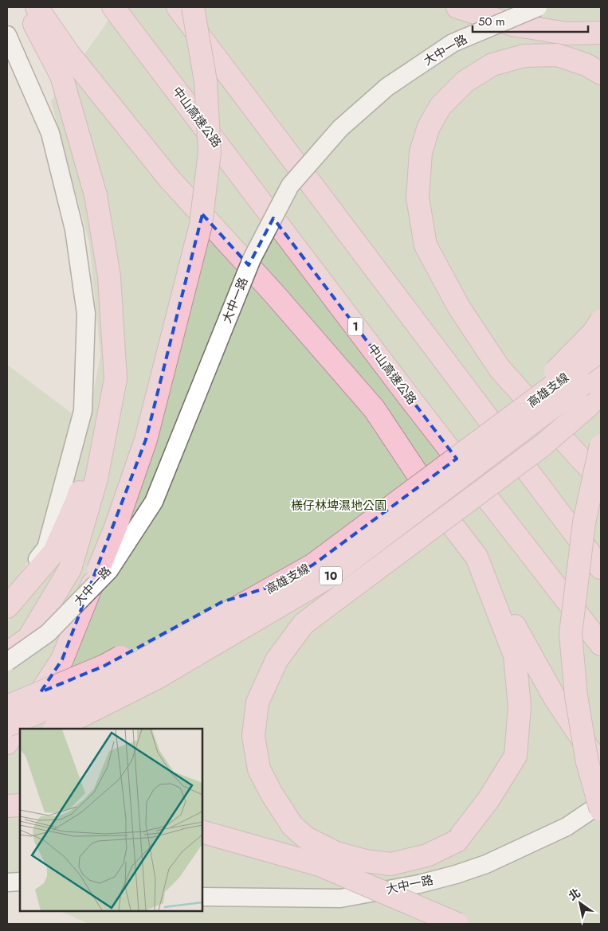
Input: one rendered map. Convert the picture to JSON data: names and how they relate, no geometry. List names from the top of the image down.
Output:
{
  "streets": {
    "highway": [
      "中山高速公路",
      "1",
      "高雄支線",
      "10"
    ],
    "street": ["大中一路"]
  },
  "parks": ["檨仔林埤濕地公園"],
  "scale_bar": "50 m",
  "north": "top left"
}
